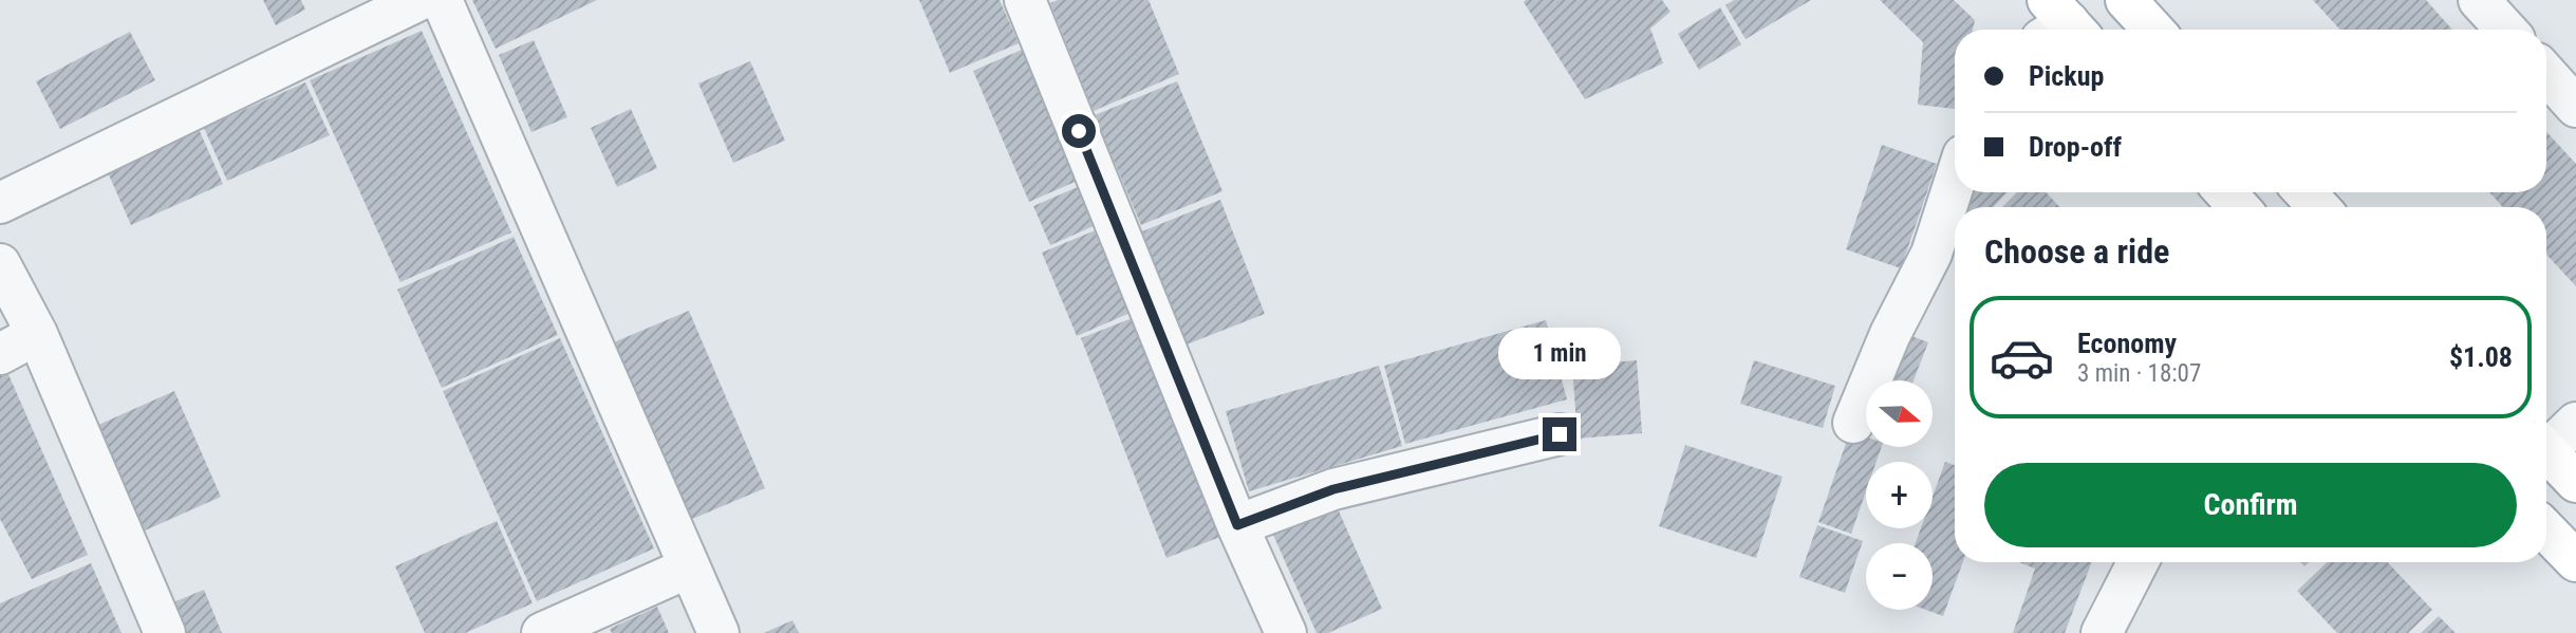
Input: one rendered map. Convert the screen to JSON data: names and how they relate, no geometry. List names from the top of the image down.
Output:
{
  "north": "right",
  "page": {
    "banner": ["Pickup", "Drop-off"],
    "heading": "Choose a ride",
    "list": [
      {
        "name": "Economy",
        "note": "3 min · 18:07",
        "value": "$1.08"
      }
    ],
    "bubble": "1 min",
    "map_buttons": ["+", "−"],
    "buttons": "Confirm"
  }
}
